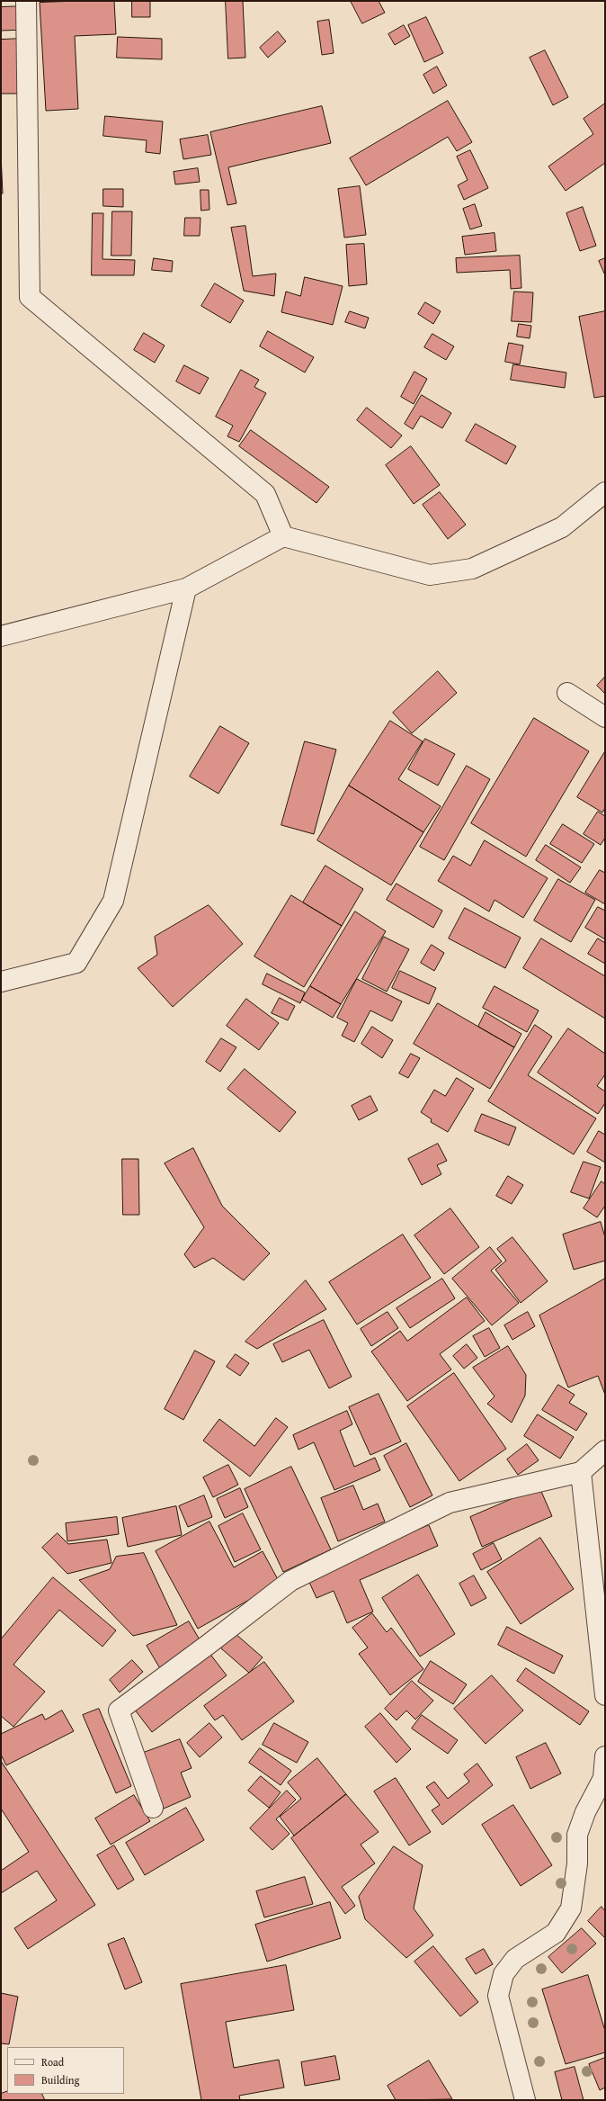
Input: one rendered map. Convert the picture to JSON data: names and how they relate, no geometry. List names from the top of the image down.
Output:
{
  "legend": ["Road", "Building"]
}
